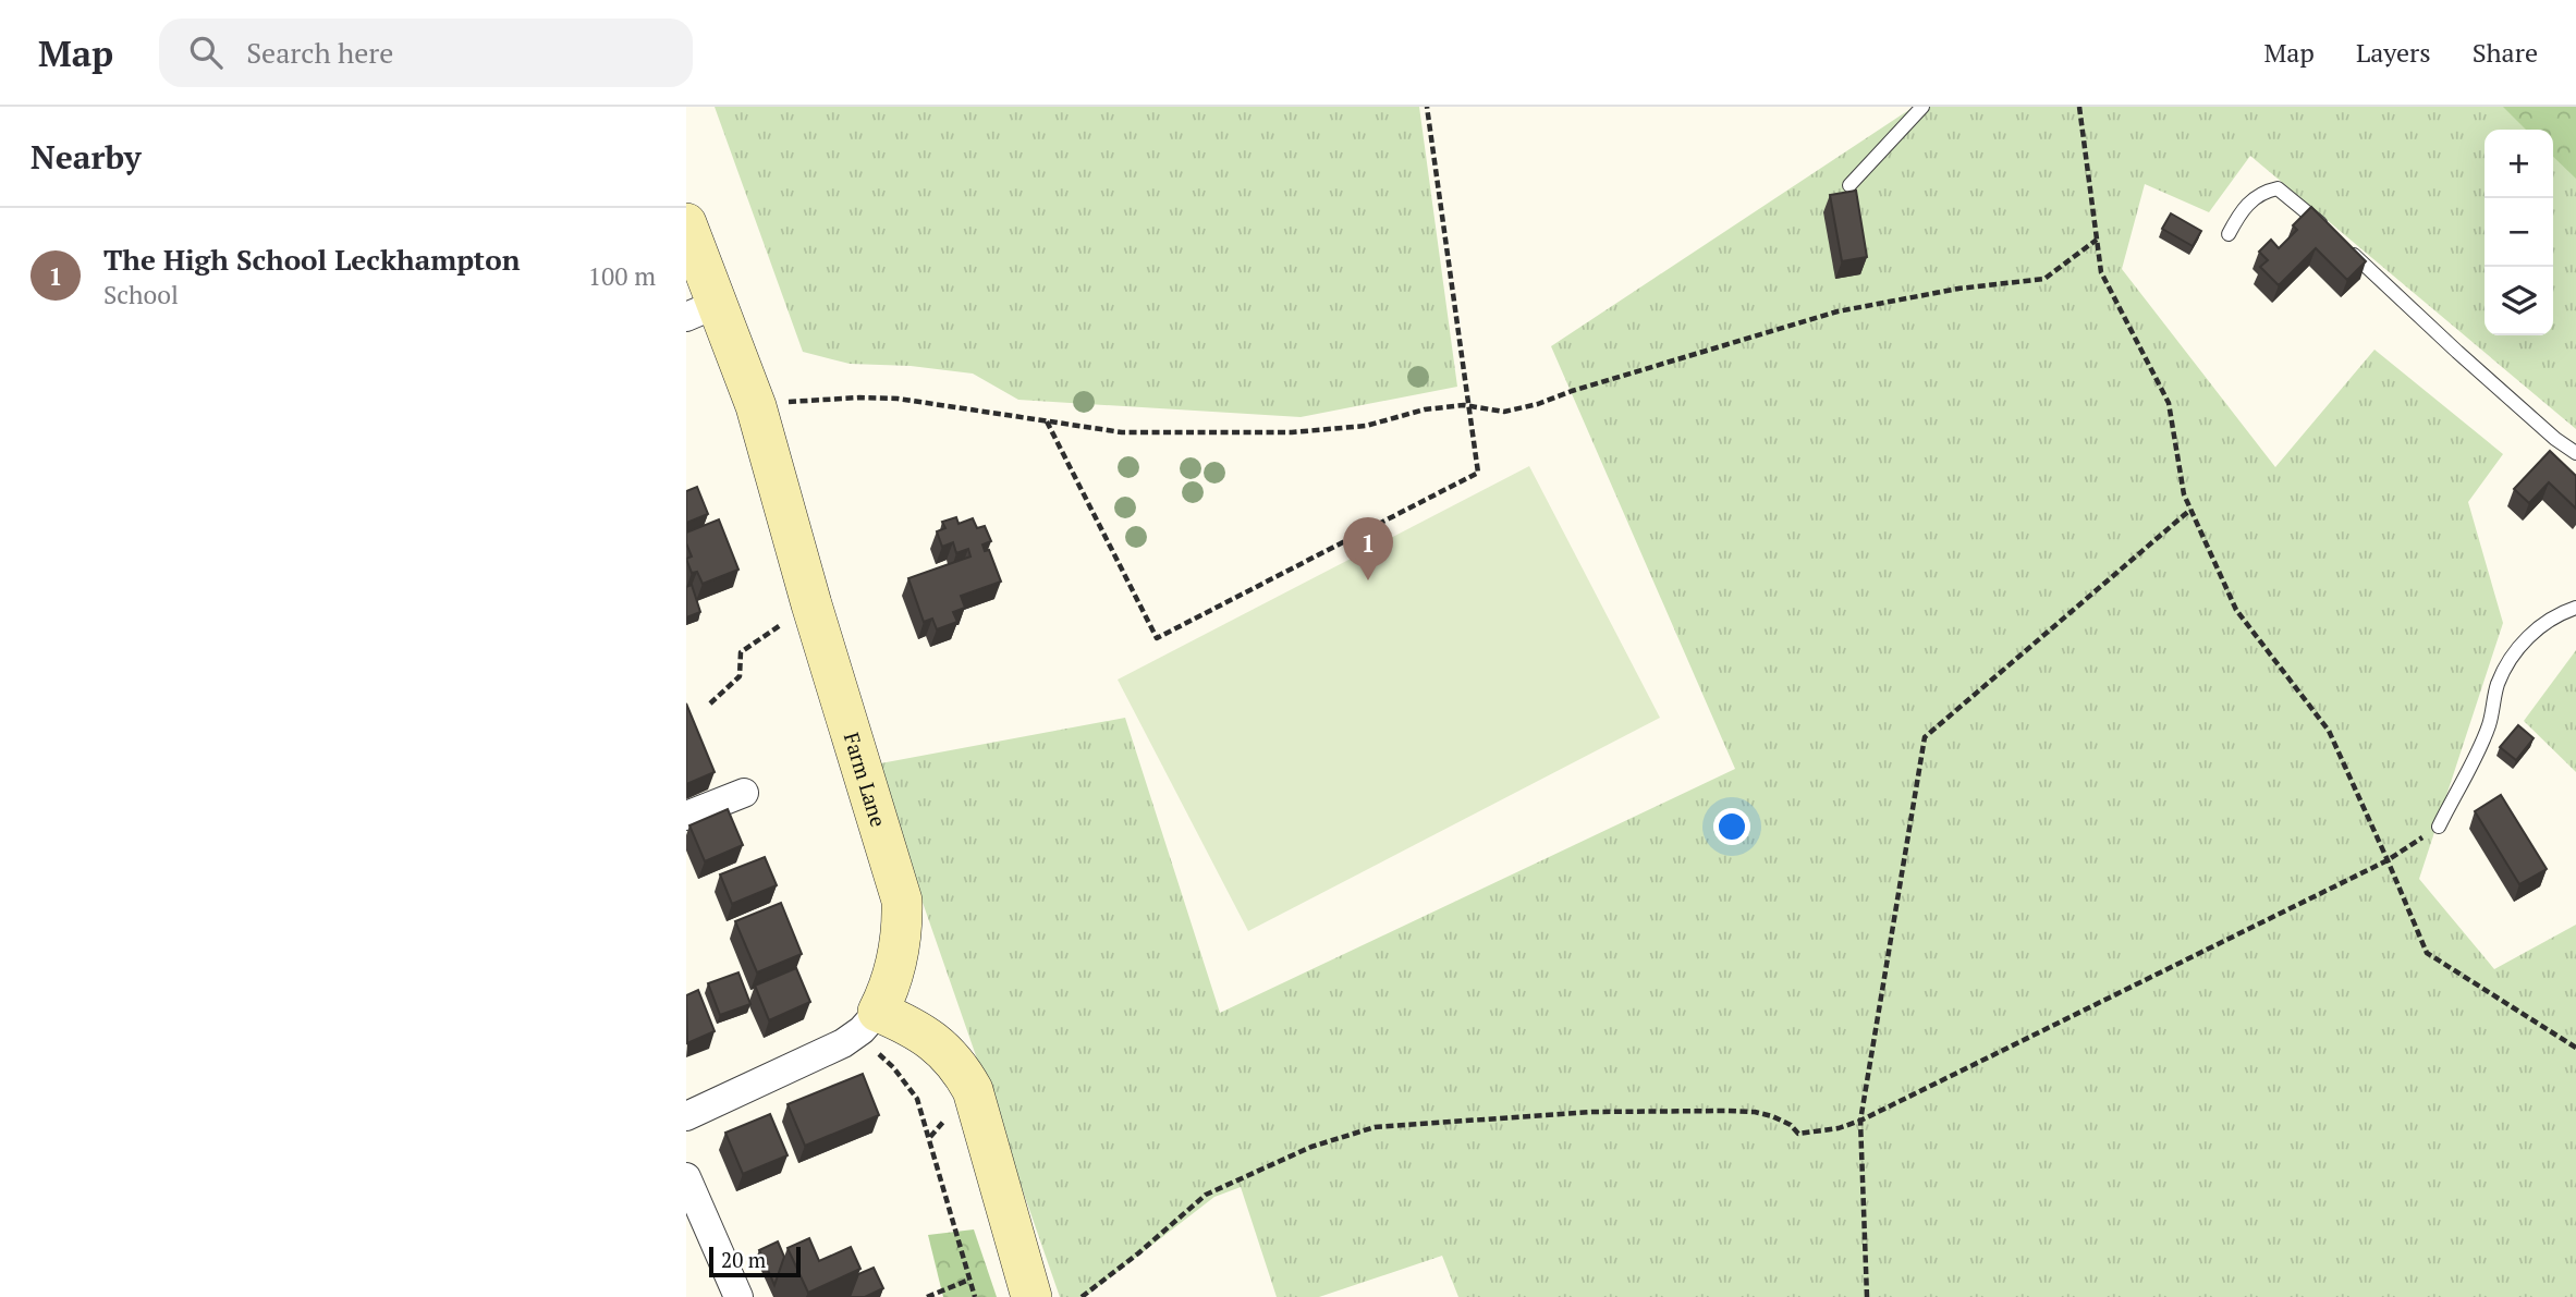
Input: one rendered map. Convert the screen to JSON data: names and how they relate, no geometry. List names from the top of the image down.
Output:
{
  "streets": {
    "street": ["Farm Lane"]
  },
  "scale_bar": "20 m",
  "page": {
    "header": "Map",
    "search": "Search here",
    "nav": ["Map", "Layers", "Share"],
    "heading": "Nearby",
    "map_buttons": ["+", "−"],
    "list": [
      {
        "mark": "1",
        "name": "The High School Leckhampton",
        "note": "School",
        "value": "100 m"
      }
    ],
    "pins": "1",
    "scale": "20 m"
  }
}
